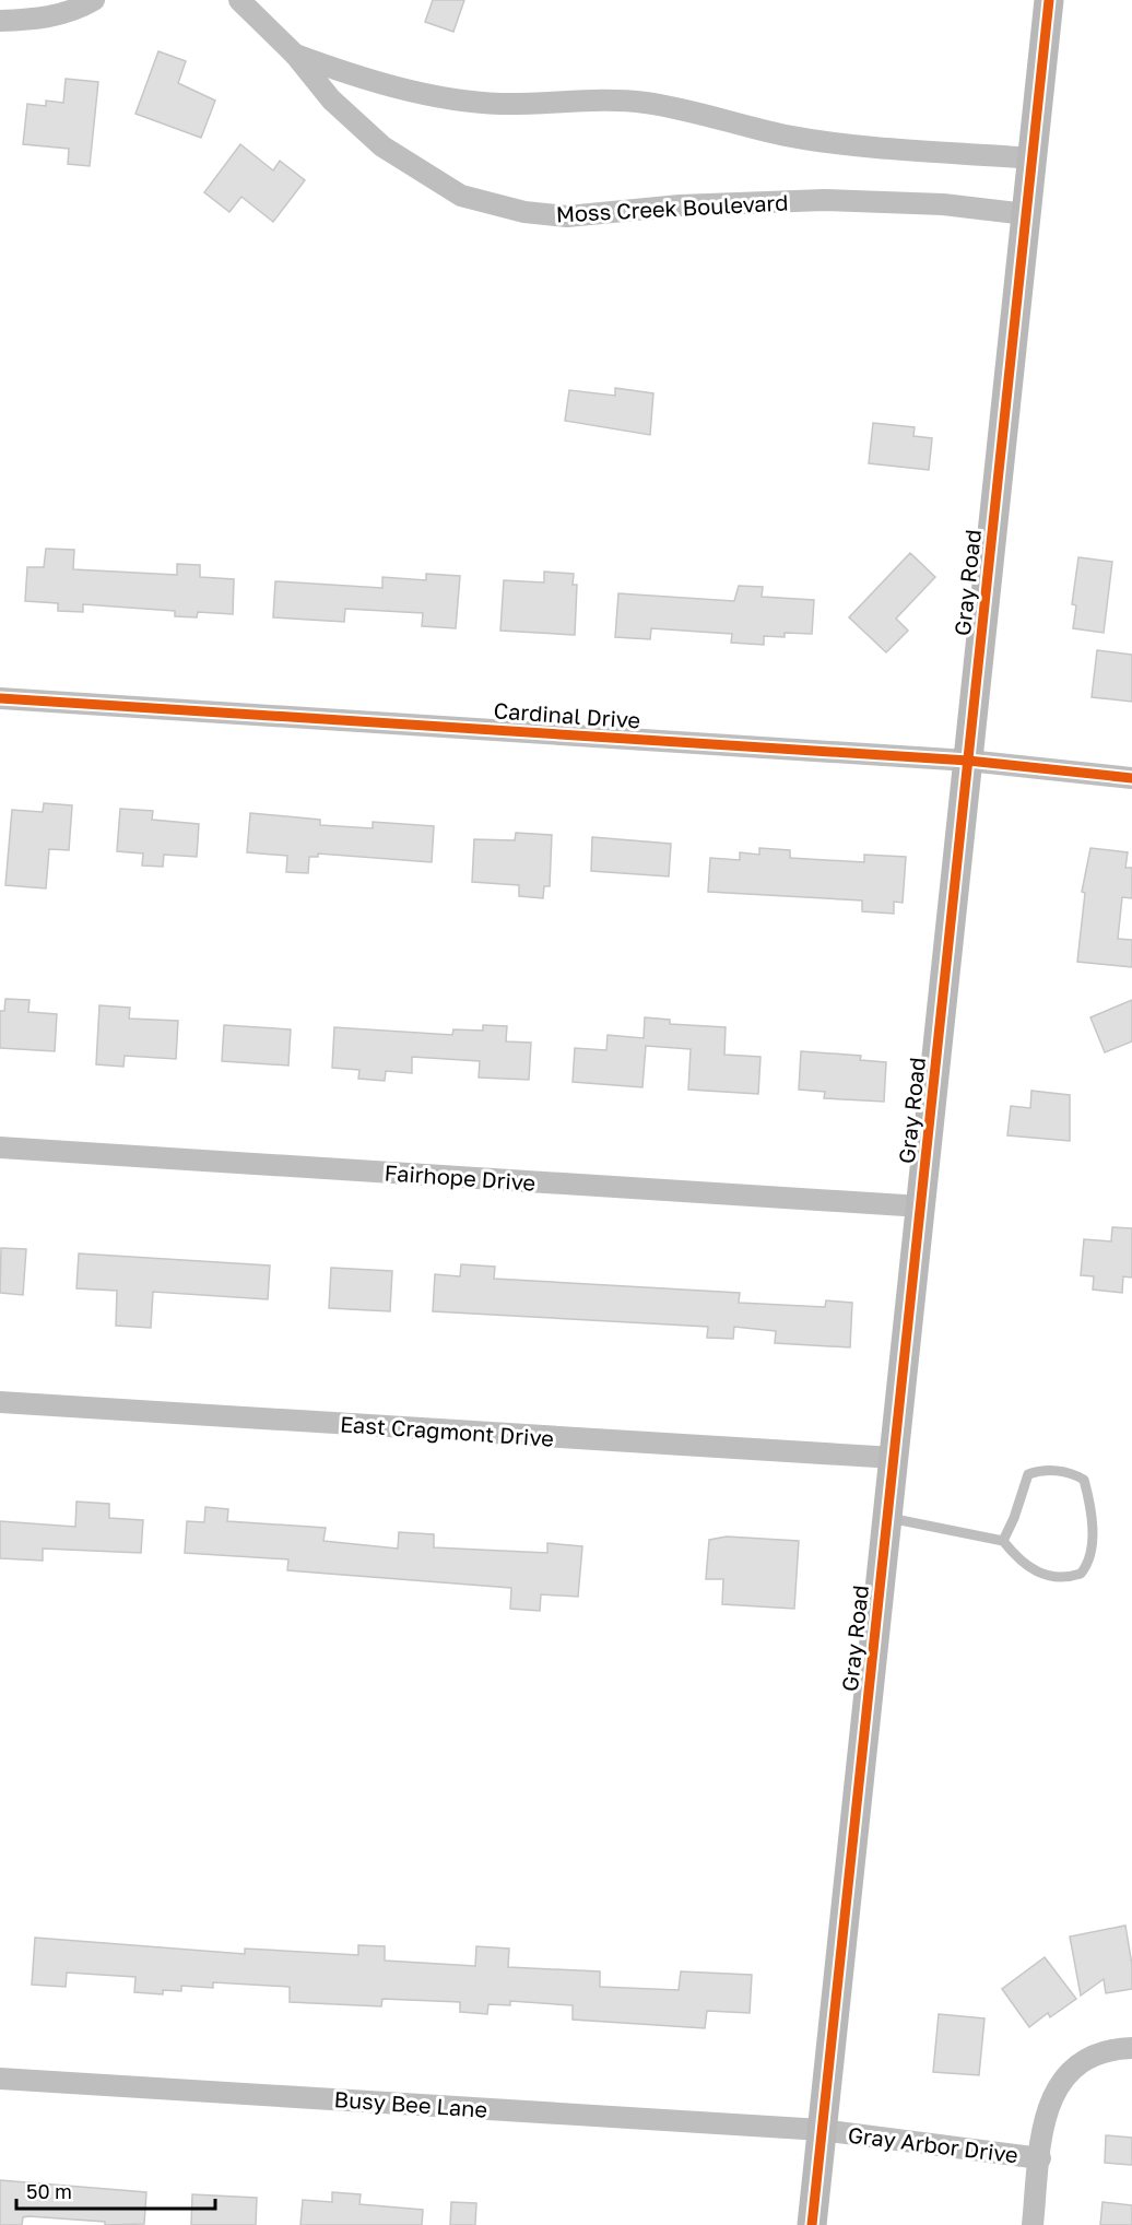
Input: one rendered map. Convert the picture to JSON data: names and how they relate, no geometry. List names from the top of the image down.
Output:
{
  "streets": {
    "street": [
      "Moss Creek Boulevard",
      "Gray Road",
      "Cardinal Drive",
      "Fairhope Drive",
      "East Cragmont Drive",
      "Busy Bee Lane",
      "Gray Arbor Drive"
    ]
  },
  "crossings": [
    ["Moss Creek Boulevard", "Gray Road"],
    ["Gray Road", "Cardinal Drive"],
    ["Gray Road", "Fairhope Drive"],
    ["Gray Road", "East Cragmont Drive"],
    ["Gray Road", "Busy Bee Lane"],
    ["Gray Road", "Gray Arbor Drive"],
    ["Busy Bee Lane", "Gray Arbor Drive"]
  ],
  "scale_bar": "50 m"
}
